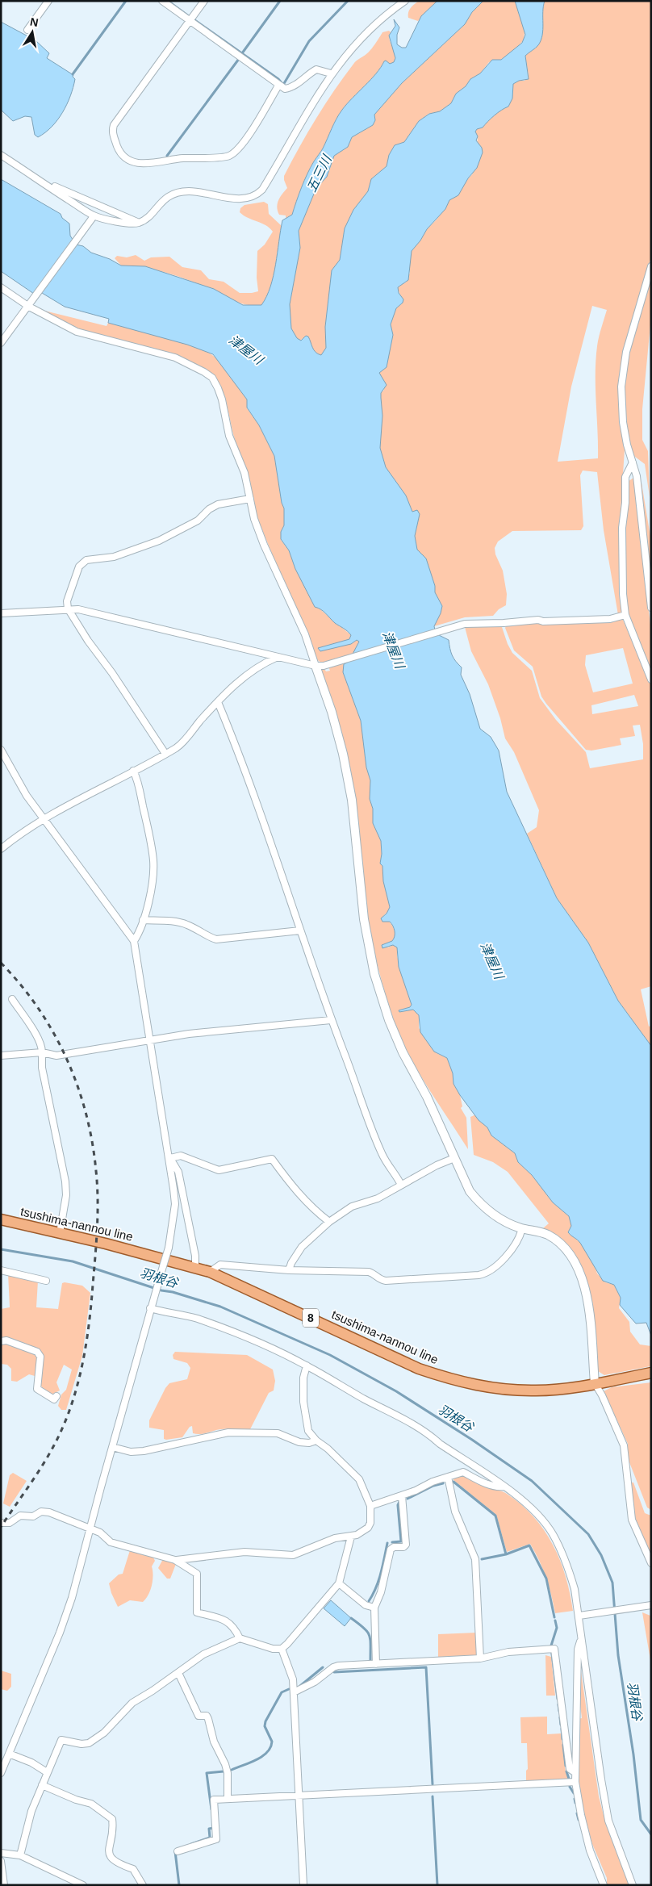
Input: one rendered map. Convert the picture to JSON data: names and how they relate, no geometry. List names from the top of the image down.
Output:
{
  "streets": {
    "main road": ["tsushima-nannou line", "8"]
  },
  "water": ["五三川", "津屋川", "羽根谷"],
  "north": "top"
}
